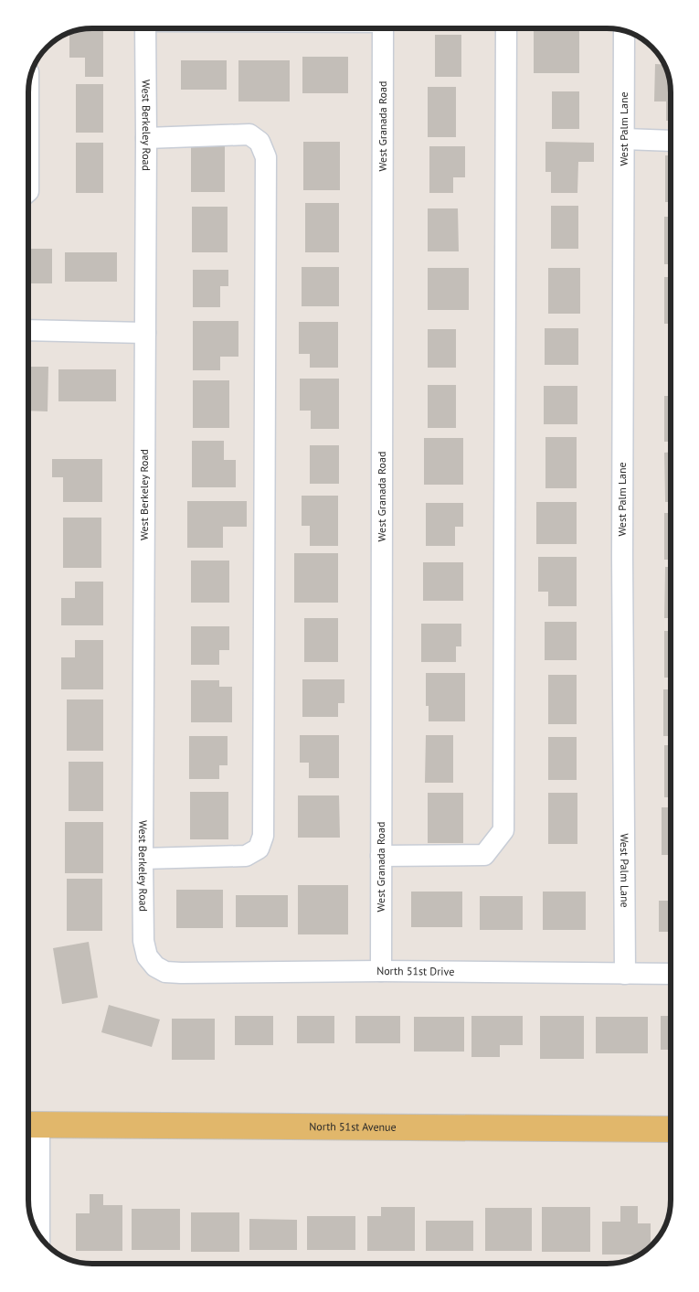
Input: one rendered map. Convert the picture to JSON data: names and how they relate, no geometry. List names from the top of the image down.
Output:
{
  "streets": {
    "main road": ["North 51st Avenue"],
    "street": [
      "West Berkeley Road",
      "West Granada Road",
      "West Palm Lane",
      "North 51st Drive"
    ]
  },
  "crossings": [
    ["West Berkeley Road", "North 51st Drive"],
    ["West Granada Road", "North 51st Drive"],
    ["West Palm Lane", "North 51st Drive"]
  ]
}
